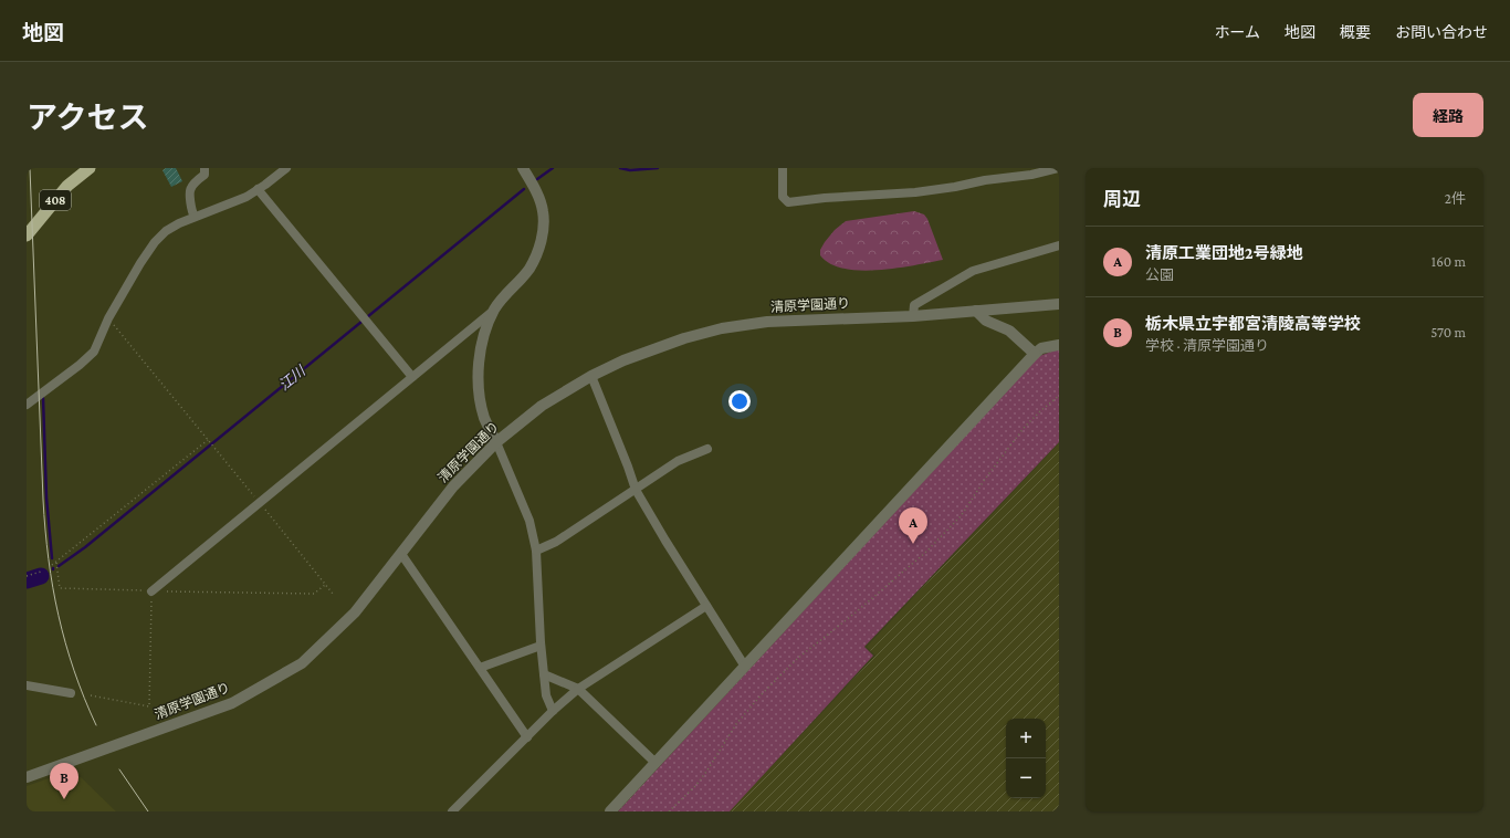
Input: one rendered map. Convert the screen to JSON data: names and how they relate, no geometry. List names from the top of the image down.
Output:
{
  "streets": {
    "highway": ["408"],
    "street": ["清原学園通り"]
  },
  "water": ["江川"],
  "page": {
    "header": "地図",
    "nav": [
      "ホーム",
      "地図",
      "概要",
      "お問い合わせ"
    ],
    "title": "アクセス",
    "buttons": "経路",
    "heading": ["周辺", "2件"],
    "list": [
      {
        "mark": "A",
        "name": "清原工業団地2号緑地",
        "note": "公園",
        "value": "160 m"
      },
      {
        "mark": "B",
        "name": "栃木県立宇都宮清陵高等学校",
        "note": "学校 · 清原学園通り",
        "value": "570 m"
      }
    ],
    "pins": ["A", "B"],
    "map_buttons": ["+", "−"]
  }
}
